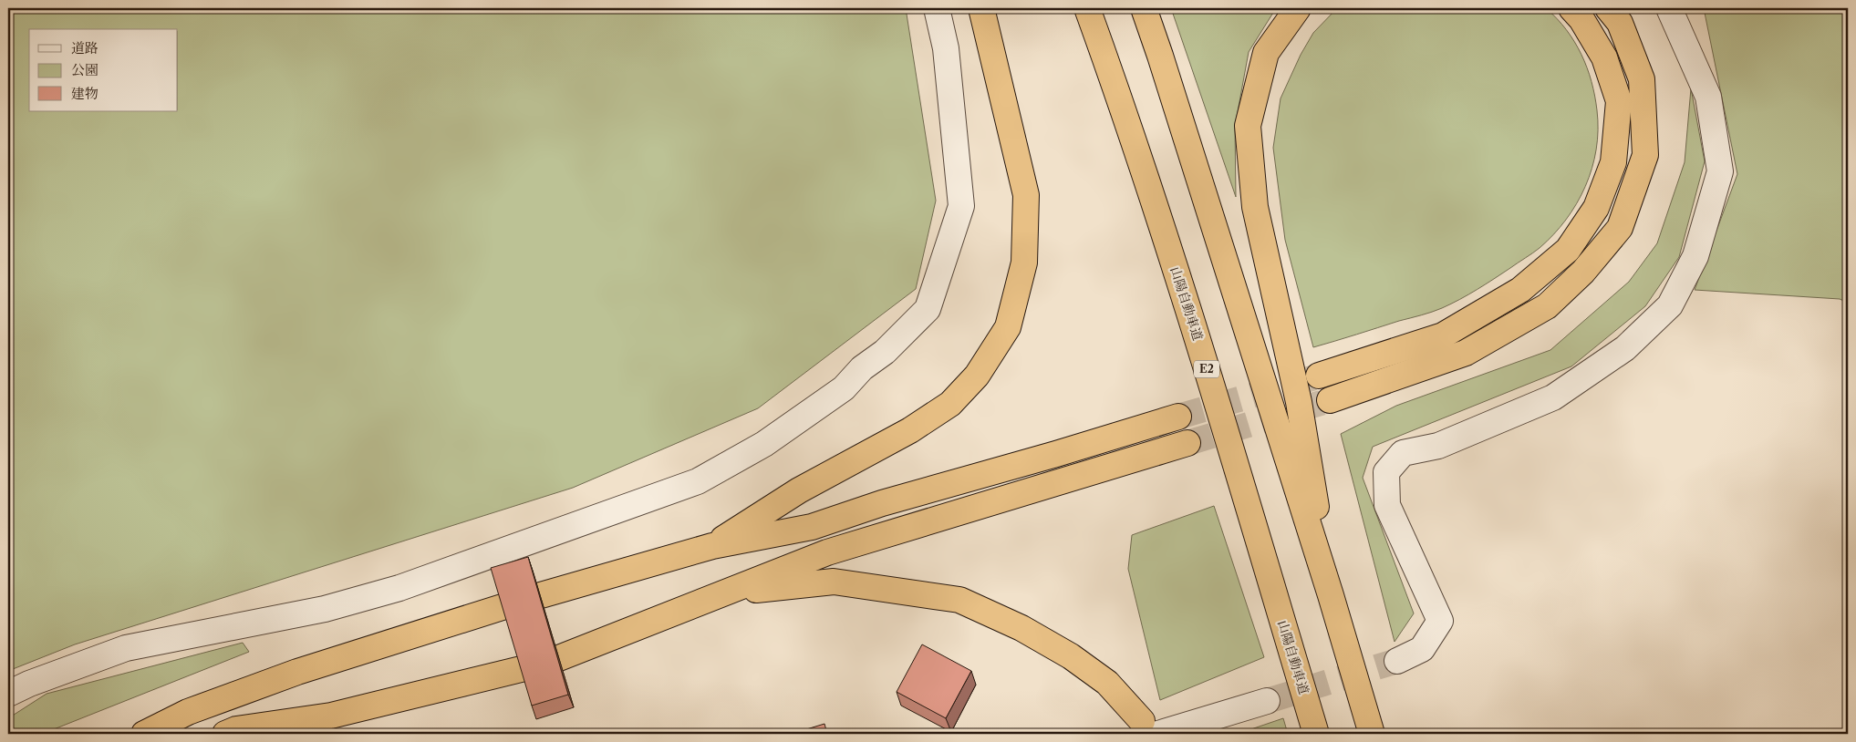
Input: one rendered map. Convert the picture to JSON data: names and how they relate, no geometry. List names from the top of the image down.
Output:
{
  "streets": {
    "highway": ["山陽自動車道", "E2"]
  },
  "legend": ["道路", "公園", "建物"]
}
